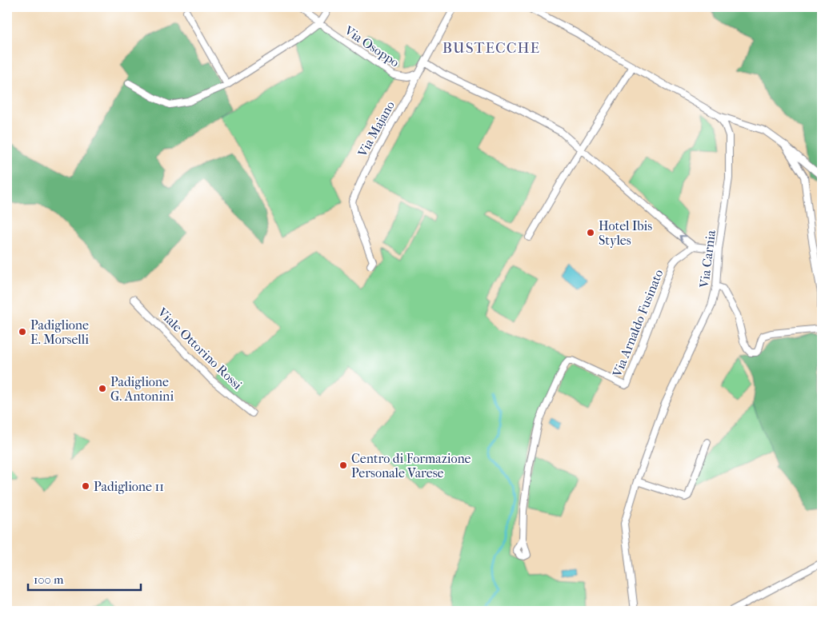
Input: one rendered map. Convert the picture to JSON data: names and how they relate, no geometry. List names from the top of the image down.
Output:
{
  "streets": {
    "street": [
      "Via Osoppo",
      "Via Majano",
      "Via Carnia",
      "Via Arnaldo Fusinato",
      "Viale Ottorino Rossi"
    ]
  },
  "crossings": [
    ["Via Osoppo", "Via Majano"]
  ],
  "districts": ["BUSTECCHE"],
  "places": [
    "Hotel Ibis Styles",
    "Padiglione E. Morselli",
    "Padiglione G. Antonini",
    "Centro di Formazione Personale Varese",
    "Padiglione 11"
  ],
  "scale_bar": "100 m"
}
